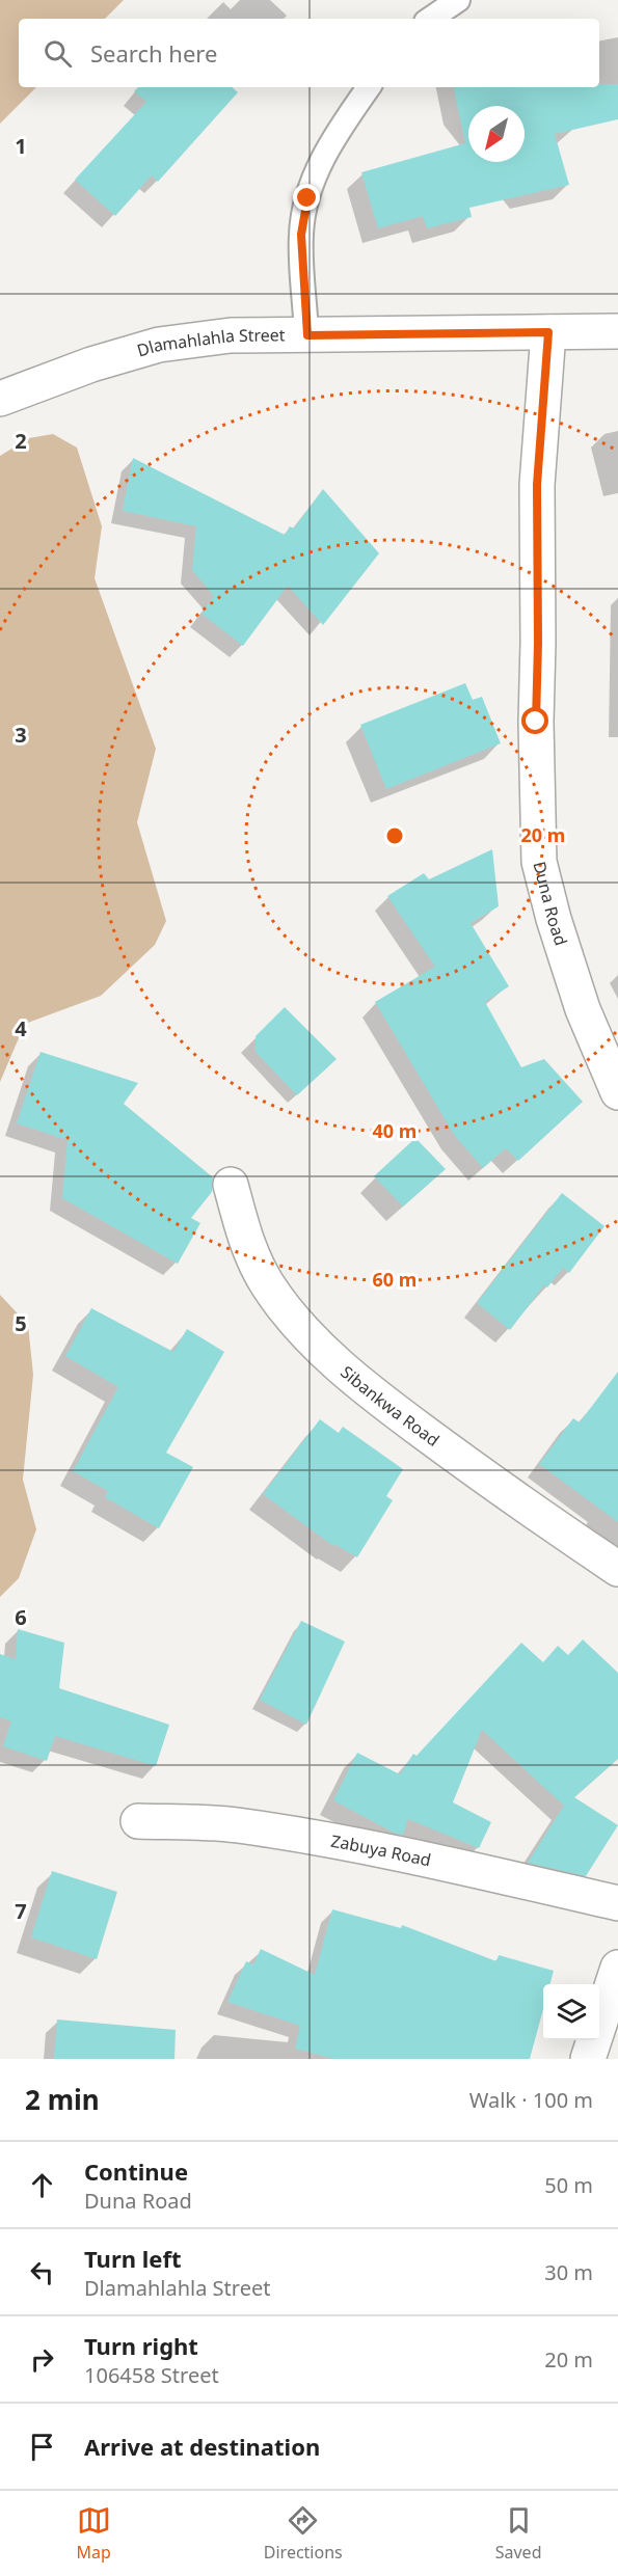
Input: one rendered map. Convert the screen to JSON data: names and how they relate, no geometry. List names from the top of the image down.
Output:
{
  "streets": {
    "street": [
      "Dlamahlahla Street",
      "Duna Road",
      "Sibankwa Road",
      "Zabuya Road"
    ]
  },
  "crossings": [
    ["Dlamahlahla Street", "Duna Road"]
  ],
  "north": "bottom left",
  "page": {
    "search": "Search here",
    "heading": ["2 min", "Walk · 100 m"],
    "list": [
      ["Continue", "Duna Road", "50 m"],
      ["Turn left", "Dlamahlahla Street", "30 m"],
      ["Turn right", "106458 Street", "20 m"],
      "Arrive at destination"
    ],
    "nav": ["Map", "Directions", "Saved"]
  },
  "grid": {
    "rows": [
      "1",
      "2",
      "3",
      "4",
      "5",
      "6",
      "7"
    ]
  },
  "rings": ["20 m", "40 m", "60 m"]
}
